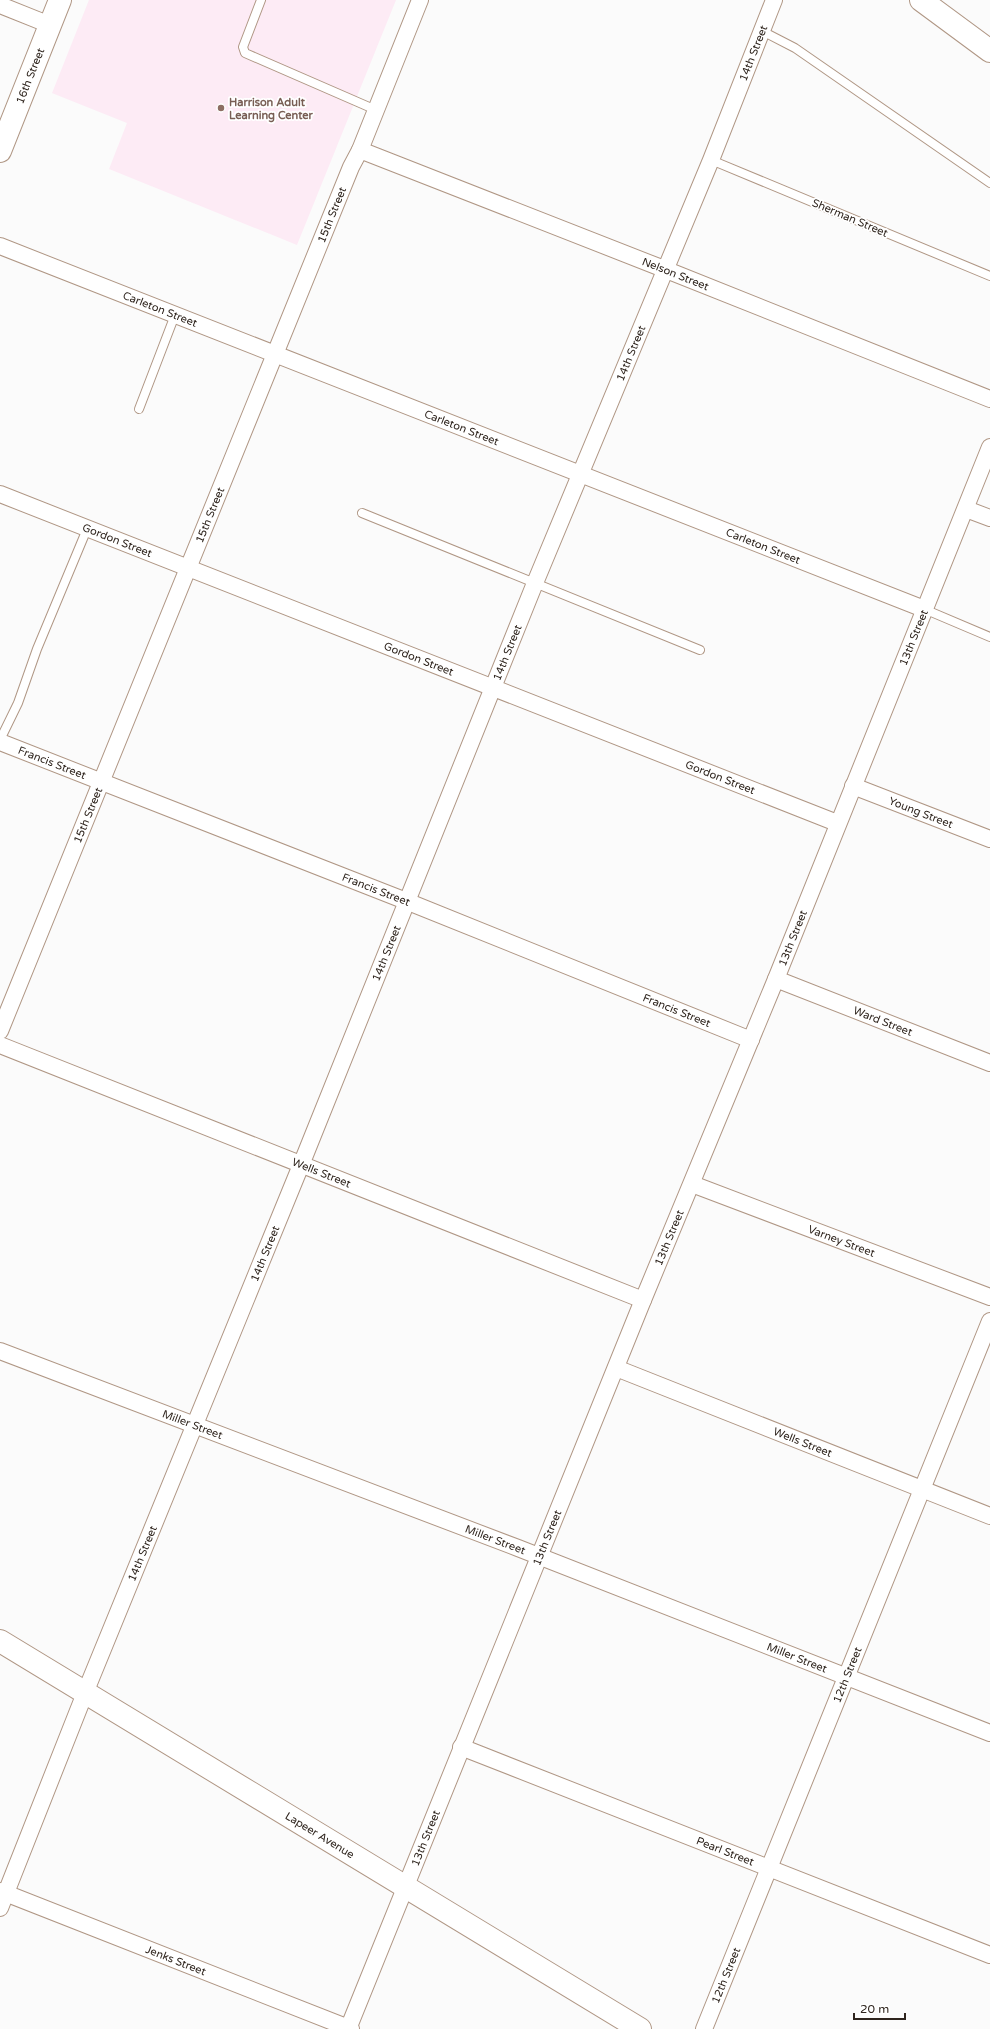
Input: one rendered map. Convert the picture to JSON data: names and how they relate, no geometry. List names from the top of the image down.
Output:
{
  "streets": {
    "main road": ["16th Street", "Lapeer Avenue"],
    "street": [
      "14th Street",
      "15th Street",
      "Nelson Street",
      "Carleton Street",
      "Gordon Street",
      "13th Street",
      "Francis Street",
      "Young Street",
      "Ward Street",
      "Wells Street",
      "Varney Street",
      "Miller Street",
      "12th Street",
      "Pearl Street",
      "Jenks Street"
    ],
    "lane": ["Sherman Street"]
  },
  "crossings": [
    ["14th Street", "Sherman Street"],
    ["14th Street", "Nelson Street"],
    ["14th Street", "Carleton Street"],
    ["14th Street", "Gordon Street"],
    ["14th Street", "Francis Street"],
    ["14th Street", "Wells Street"],
    ["14th Street", "Miller Street"],
    ["14th Street", "Lapeer Avenue"],
    ["14th Street", "Jenks Street"],
    ["15th Street", "Nelson Street"],
    ["15th Street", "Carleton Street"],
    ["15th Street", "Gordon Street"],
    ["15th Street", "Francis Street"],
    ["Carleton Street", "13th Street"],
    ["Gordon Street", "13th Street"],
    ["13th Street", "Francis Street"],
    ["13th Street", "Young Street"],
    ["13th Street", "Ward Street"],
    ["13th Street", "Wells Street"],
    ["13th Street", "Varney Street"],
    ["13th Street", "Miller Street"],
    ["13th Street", "Lapeer Avenue"],
    ["13th Street", "Pearl Street"],
    ["13th Street", "Jenks Street"],
    ["Wells Street", "12th Street"],
    ["Miller Street", "12th Street"],
    ["12th Street", "Pearl Street"]
  ],
  "places": ["Harrison Adult Learning Center"],
  "scale_bar": "20 m"
}
